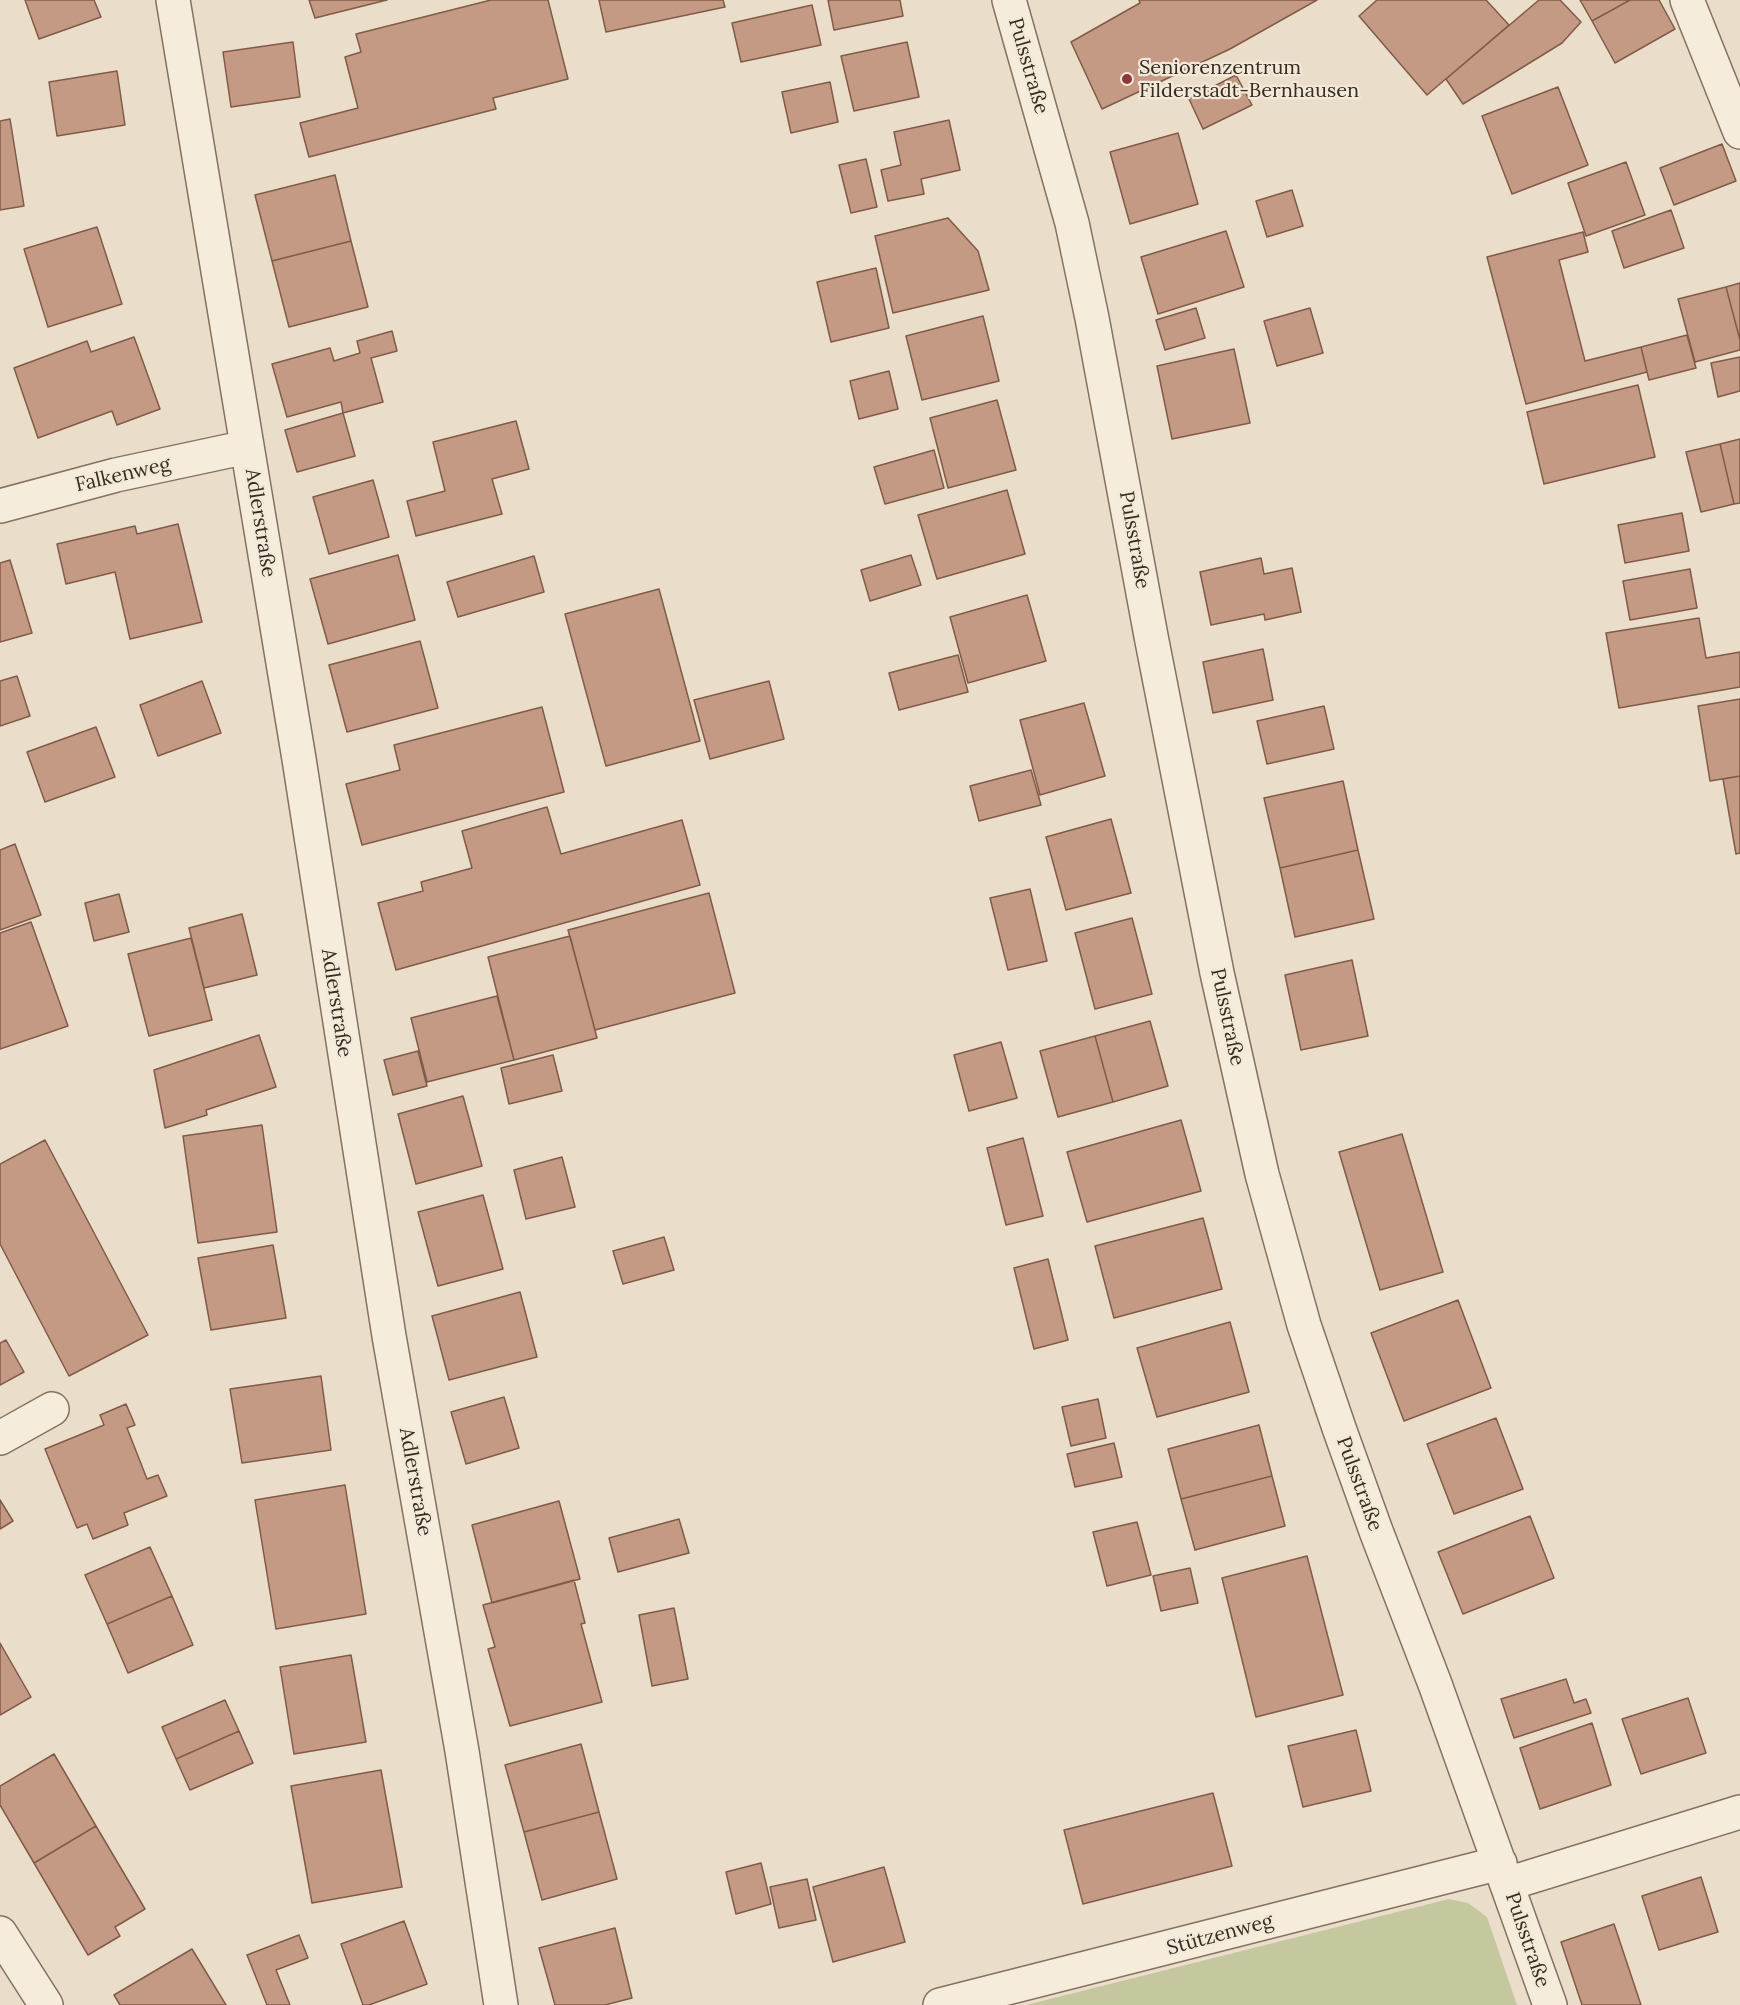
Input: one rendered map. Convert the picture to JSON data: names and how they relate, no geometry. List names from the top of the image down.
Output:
{
  "streets": {
    "street": [
      "Pulsstraße",
      "Falkenweg",
      "Adlerstraße",
      "Stützenweg"
    ]
  },
  "crossings": [
    ["Pulsstraße", "Stützenweg"],
    ["Falkenweg", "Adlerstraße"]
  ],
  "places": ["Seniorenzentrum Filderstadt-Bernhausen"]
}
